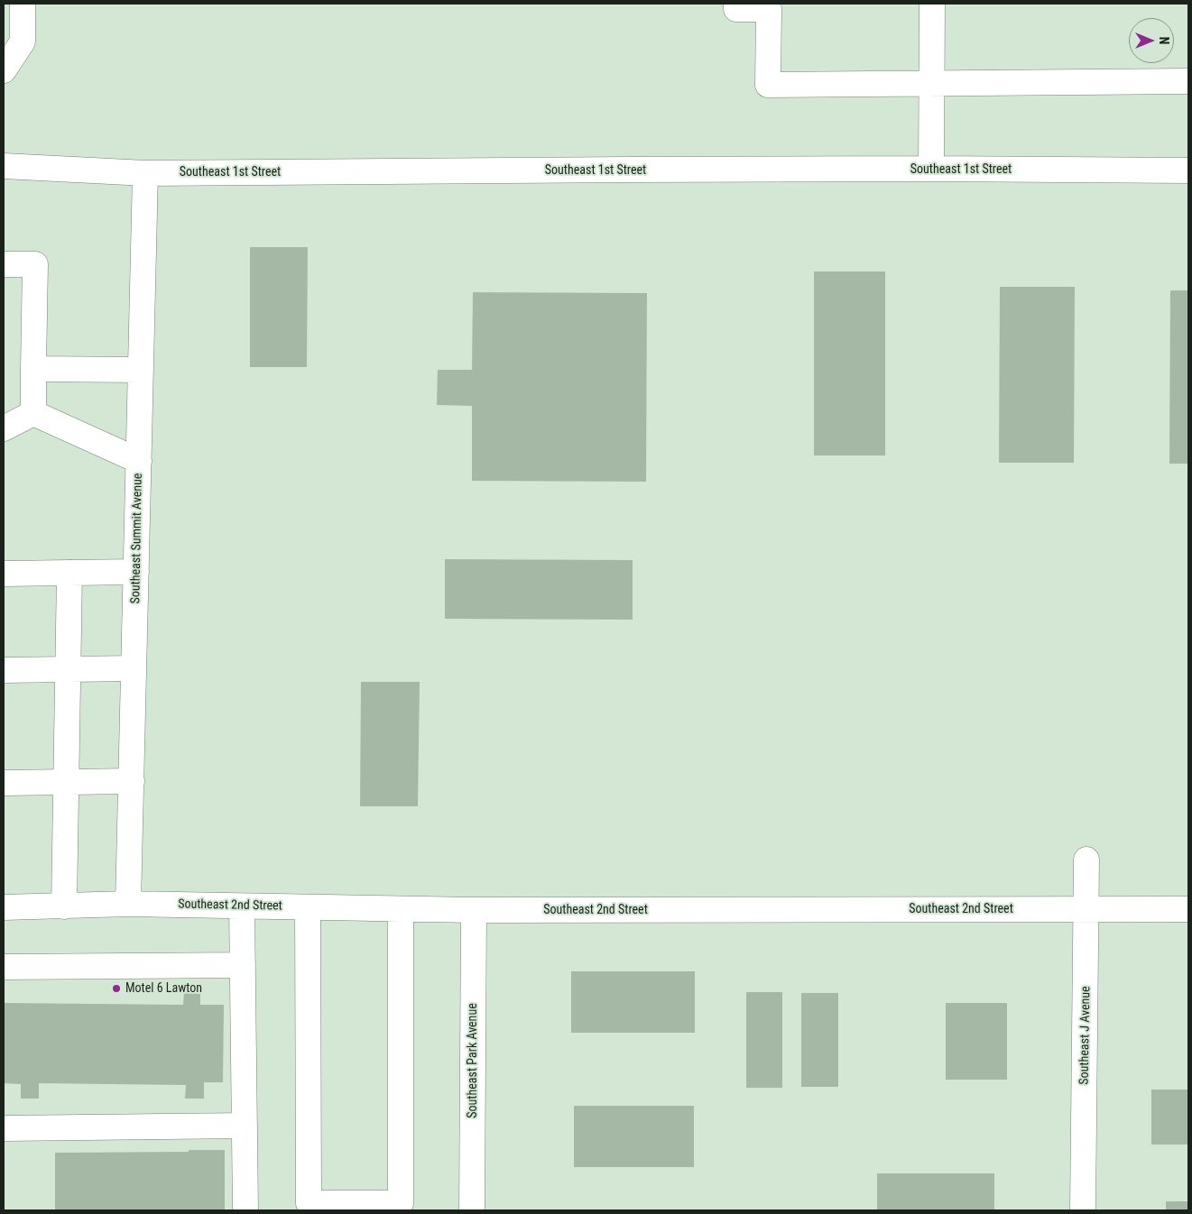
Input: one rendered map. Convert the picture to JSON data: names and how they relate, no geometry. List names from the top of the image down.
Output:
{
  "streets": {
    "street": [
      "Southeast 1st Street",
      "Southeast Summit Avenue",
      "Southeast 2nd Street",
      "Southeast J Avenue",
      "Southeast Park Avenue"
    ]
  },
  "crossings": [
    ["Southeast 1st Street", "Southeast Summit Avenue"],
    ["Southeast Summit Avenue", "Southeast 2nd Street"],
    ["Southeast 2nd Street", "Southeast J Avenue"],
    ["Southeast 2nd Street", "Southeast Park Avenue"]
  ],
  "places": ["Motel 6 Lawton"],
  "north": "right"
}
